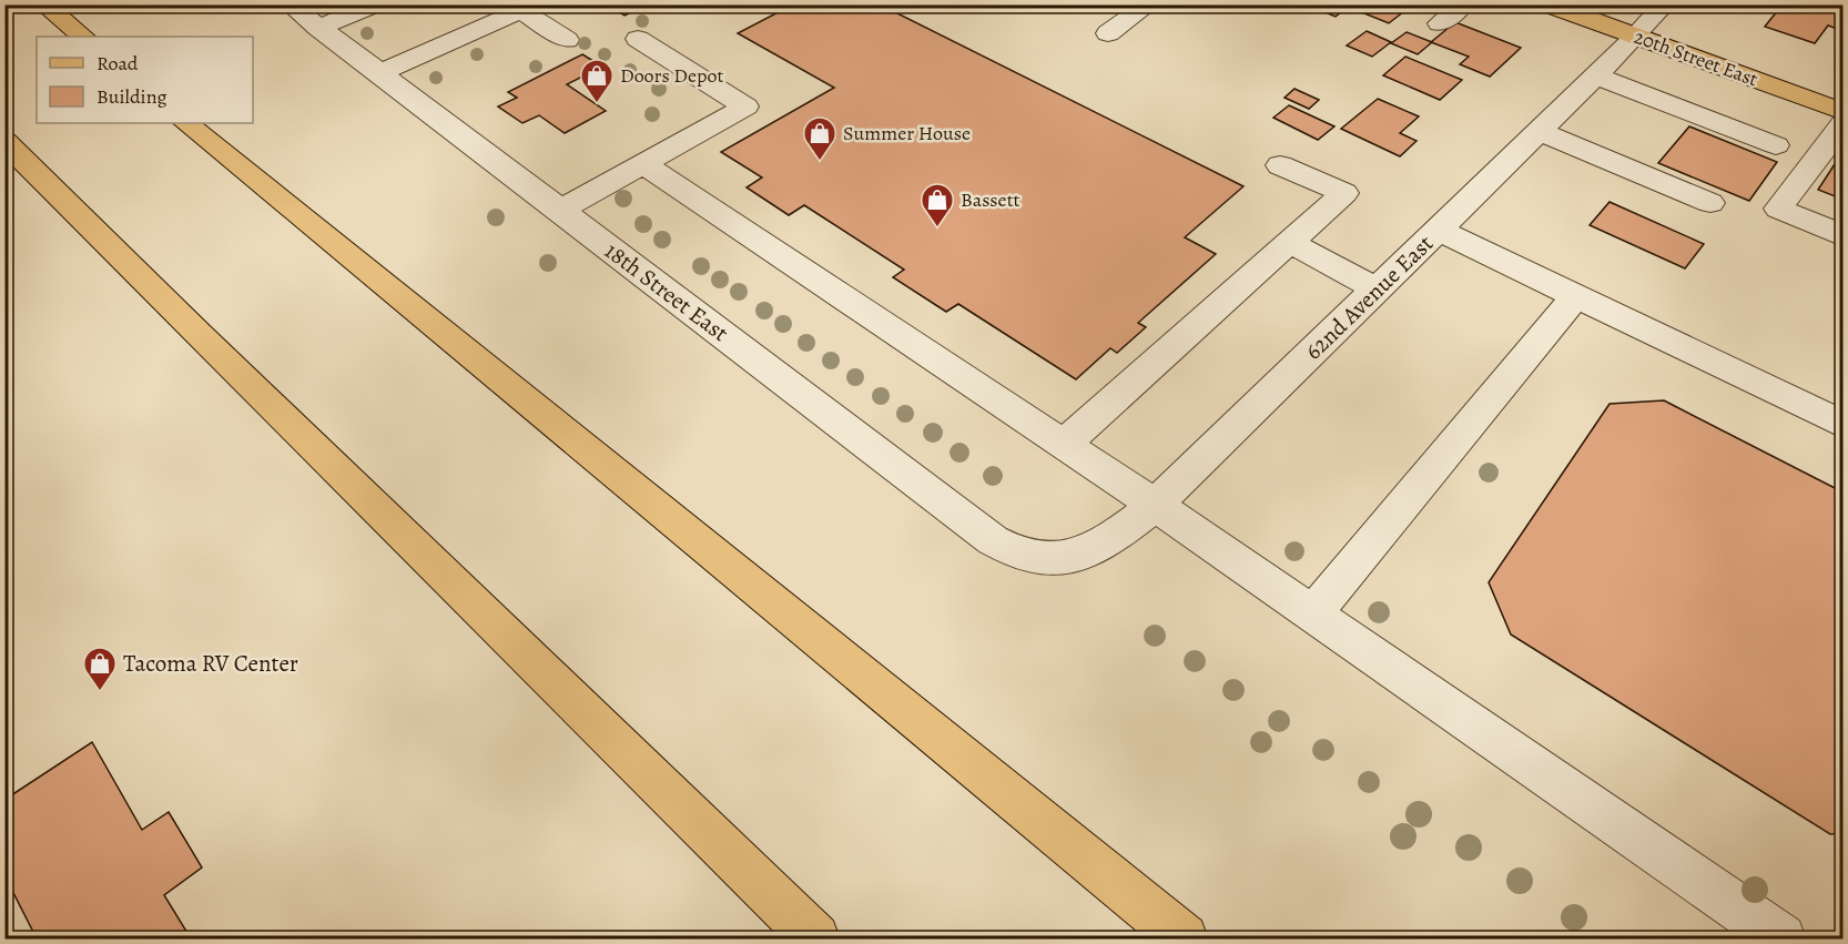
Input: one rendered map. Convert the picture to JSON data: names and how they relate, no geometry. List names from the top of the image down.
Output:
{
  "streets": {
    "main road": ["20th Street East"],
    "street": ["18th Street East", "62nd Avenue East"]
  },
  "crossings": [
    ["20th Street East", "62nd Avenue East"],
    ["18th Street East", "62nd Avenue East"]
  ],
  "places": {
    "shop": [
      "Doors Depot",
      "Summer House",
      "Bassett",
      "Tacoma RV Center"
    ]
  },
  "legend": ["Road", "Building"]
}
